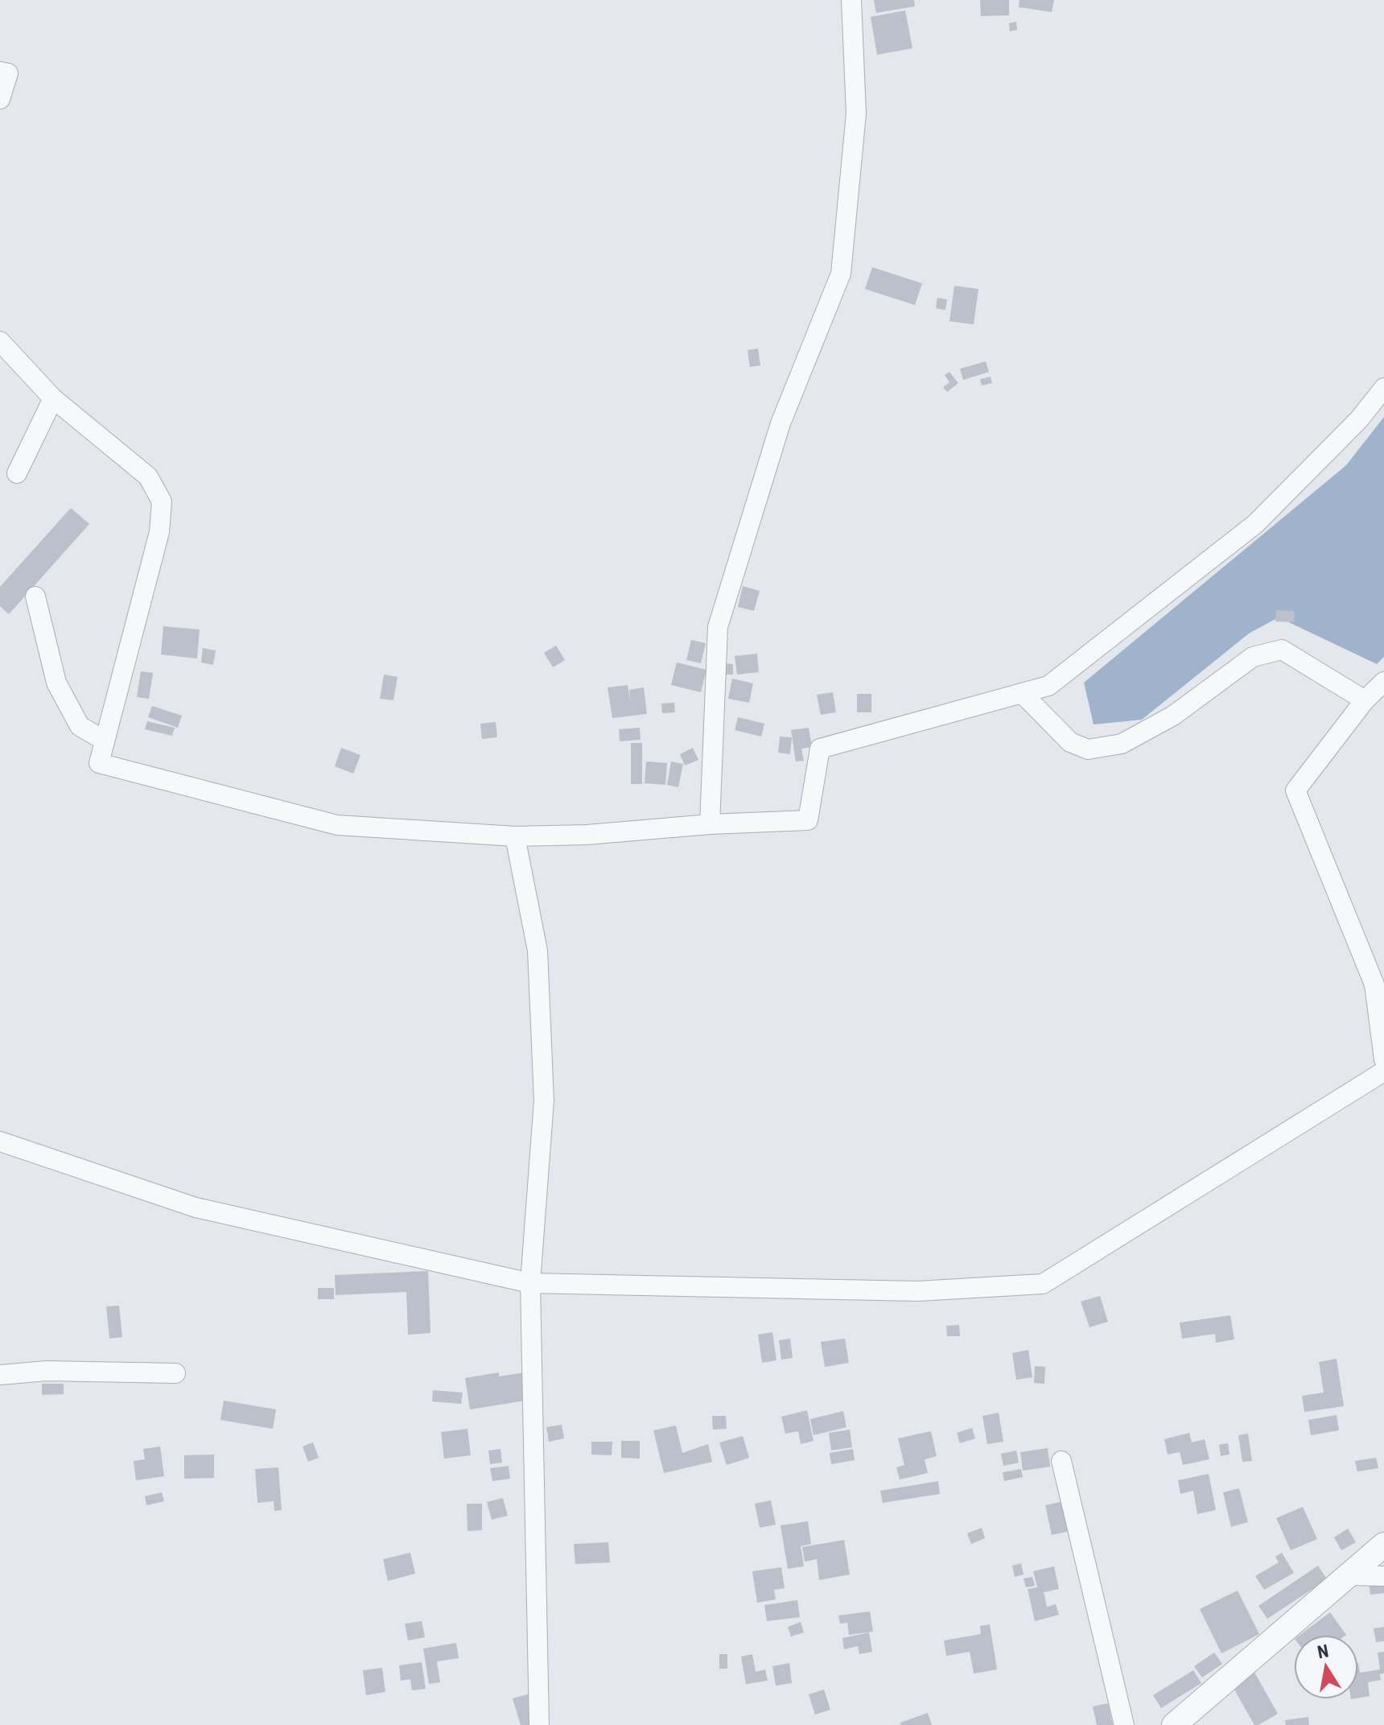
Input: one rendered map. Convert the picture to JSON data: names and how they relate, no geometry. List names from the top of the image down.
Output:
{
  "north": "top"
}
